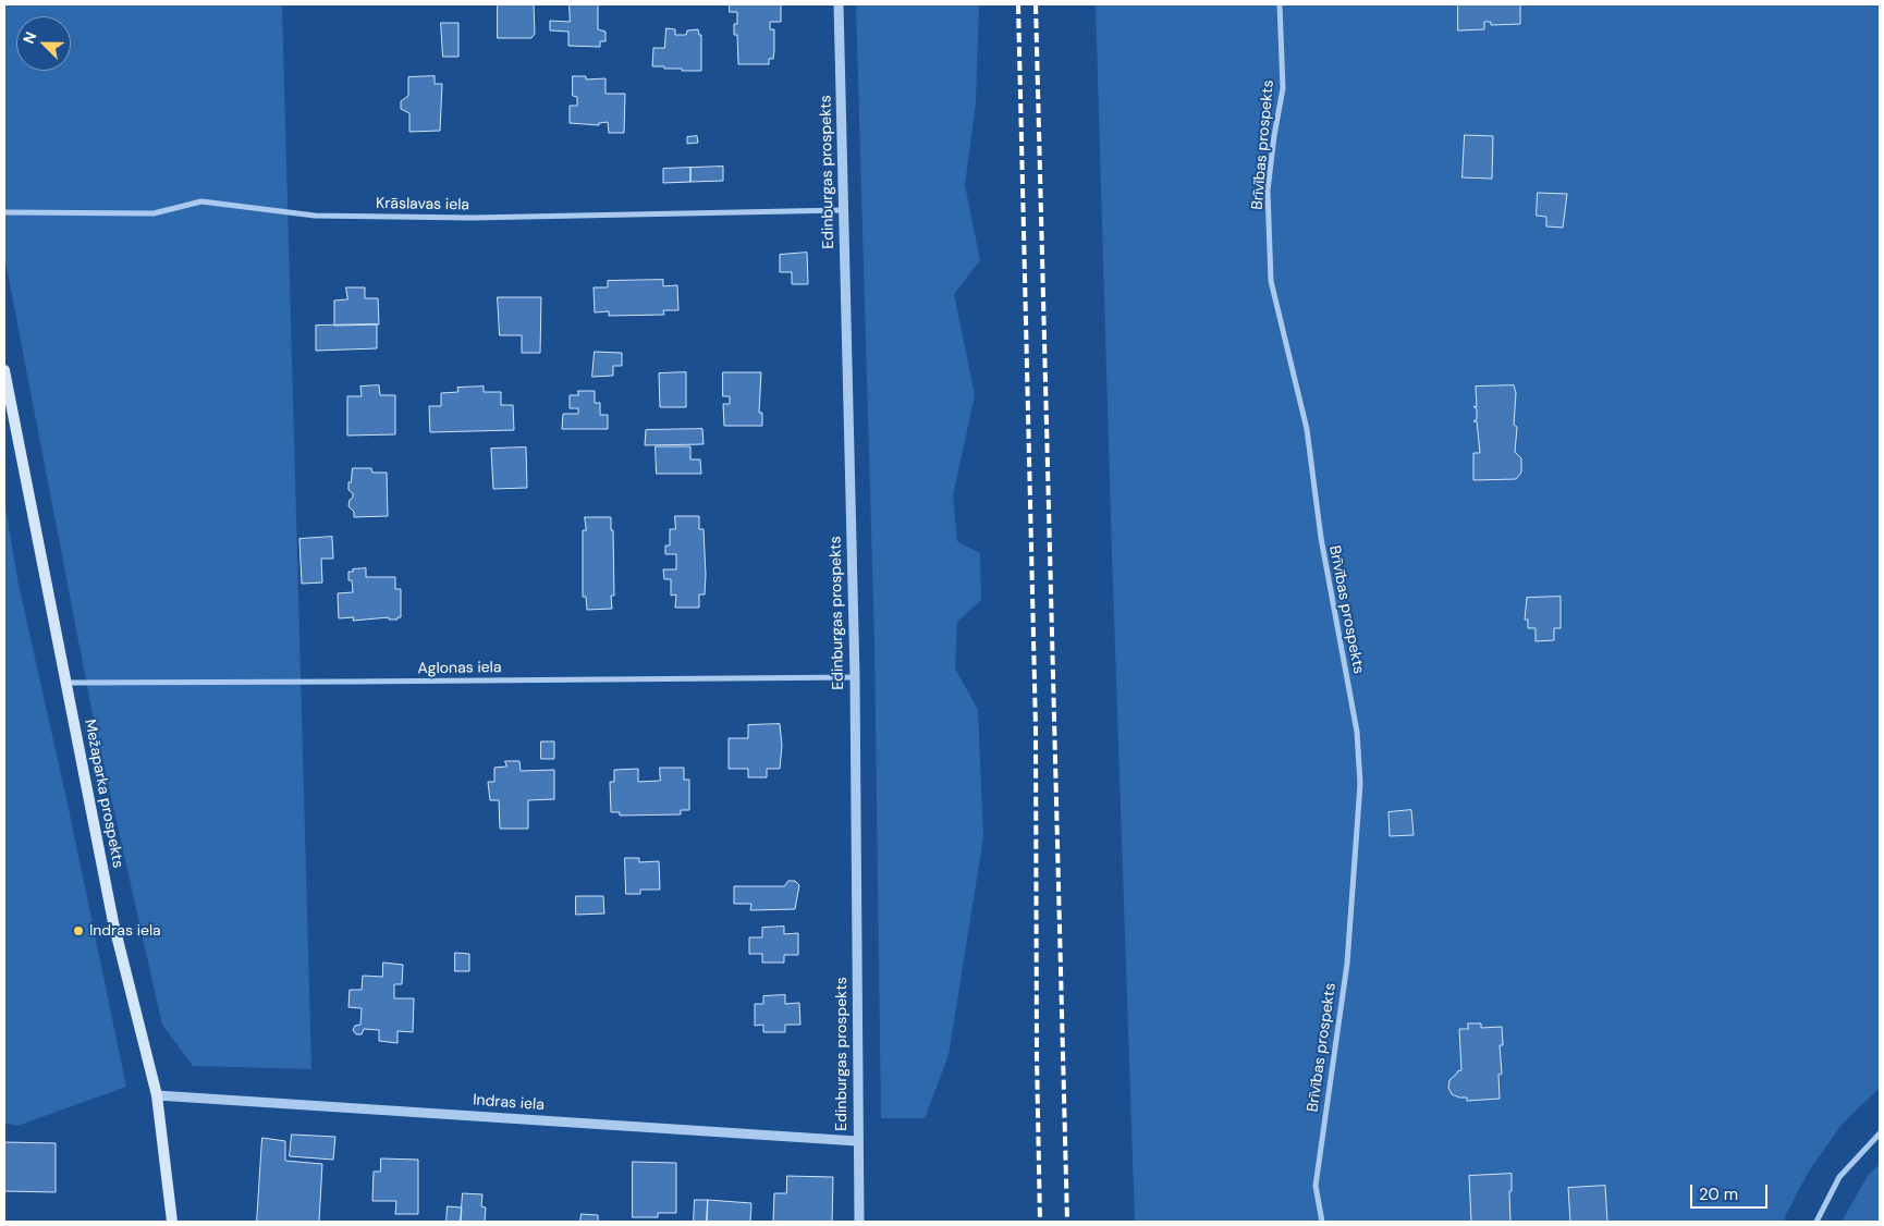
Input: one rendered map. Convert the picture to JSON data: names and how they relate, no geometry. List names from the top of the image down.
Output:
{
  "streets": {
    "main road": ["Mežaparka prospekts"],
    "street": [
      "Brīvības prospekts",
      "Edinburgas prospekts",
      "Krāslavas iela",
      "Aglonas iela",
      "Indras iela"
    ]
  },
  "crossings": [
    ["Edinburgas prospekts", "Krāslavas iela"],
    ["Edinburgas prospekts", "Aglonas iela"],
    ["Edinburgas prospekts", "Indras iela"],
    ["Aglonas iela", "Mežaparka prospekts"],
    ["Mežaparka prospekts", "Indras iela"]
  ],
  "places": ["Indras iela"],
  "scale_bar": "20 m",
  "north": "top left"
}
